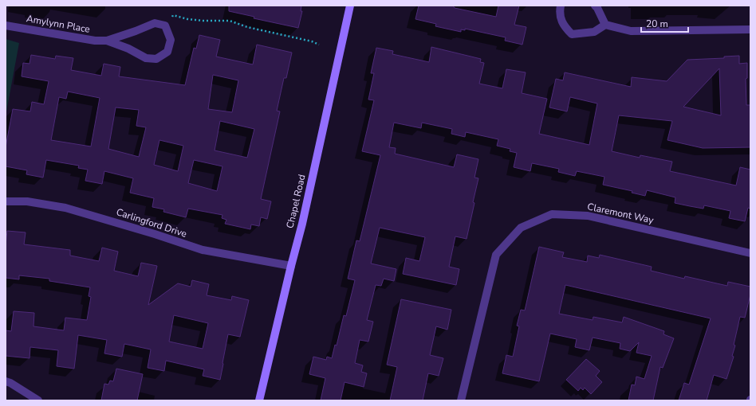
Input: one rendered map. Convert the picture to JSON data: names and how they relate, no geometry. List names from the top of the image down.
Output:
{
  "streets": {
    "main road": ["Chapel Road"],
    "street": ["Amylynn Place", "Claremont Way", "Carlingford Drive"]
  },
  "crossings": [
    ["Chapel Road", "Carlingford Drive"]
  ],
  "scale_bar": "20 m"
}
